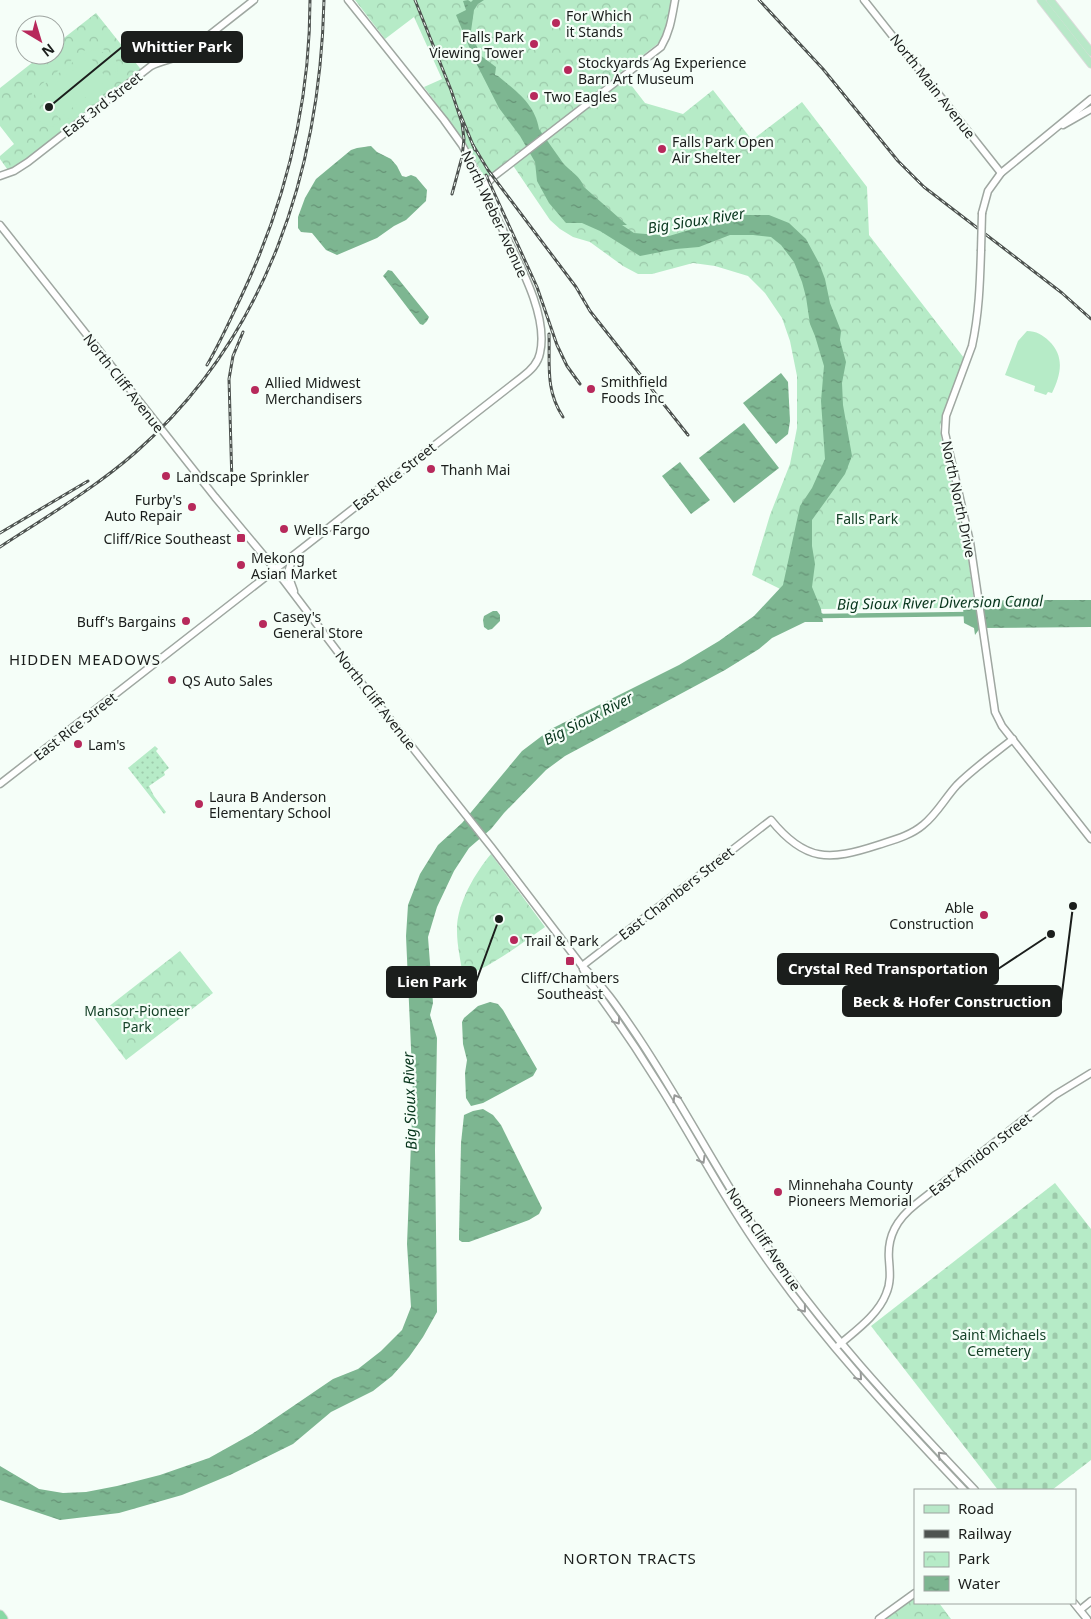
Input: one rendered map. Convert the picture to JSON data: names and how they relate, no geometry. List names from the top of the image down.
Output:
{
  "streets": {
    "main road": [
      "North Main Avenue",
      "East 3rd Street",
      "North Weber Avenue",
      "North Cliff Avenue",
      "East Rice Street",
      "North North Drive",
      "East Chambers Street",
      "East Amidon Street"
    ]
  },
  "crossings": [
    ["North Main Avenue", "North North Drive"],
    ["North Weber Avenue", "East Rice Street"],
    ["North Cliff Avenue", "East Rice Street"],
    ["North Cliff Avenue", "East Chambers Street"],
    ["North Cliff Avenue", "East Amidon Street"],
    ["North North Drive", "East Chambers Street"]
  ],
  "districts": ["HIDDEN MEADOWS", "NORTON TRACTS"],
  "water": ["Big Sioux River", "Big Sioux River Diversion Canal"],
  "parks": ["Falls Park", "Mansor-Pioneer Park", "Saint Michaels Cemetery"],
  "places": {
    "other": [
      "For Which it Stands",
      "Falls Park Viewing Tower",
      "Stockyards Ag Experience Barn Art Museum",
      "Two Eagles",
      "Whittier Park",
      "Falls Park Open Air Shelter",
      "Smithfield Foods Inc",
      "Allied Midwest Merchandisers",
      "Thanh Mai",
      "Landscape Sprinkler",
      "Furby's Auto Repair",
      "Wells Fargo",
      "Mekong Asian Market",
      "Buff's Bargains",
      "Casey's General Store",
      "QS Auto Sales",
      "Lam's",
      "Laura B Anderson Elementary School",
      "Beck & Hofer Construction",
      "Able Construction",
      "Lien Park",
      "Crystal Red Transportation",
      "Trail & Park",
      "Minnehaha County Pioneers Memorial"
    ],
    "transit": ["Cliff/Rice Southeast", "Cliff/Chambers Southeast"]
  },
  "legend": [
    "Road",
    "Railway",
    "Park",
    "Water"
  ],
  "north": "bottom right"
}
